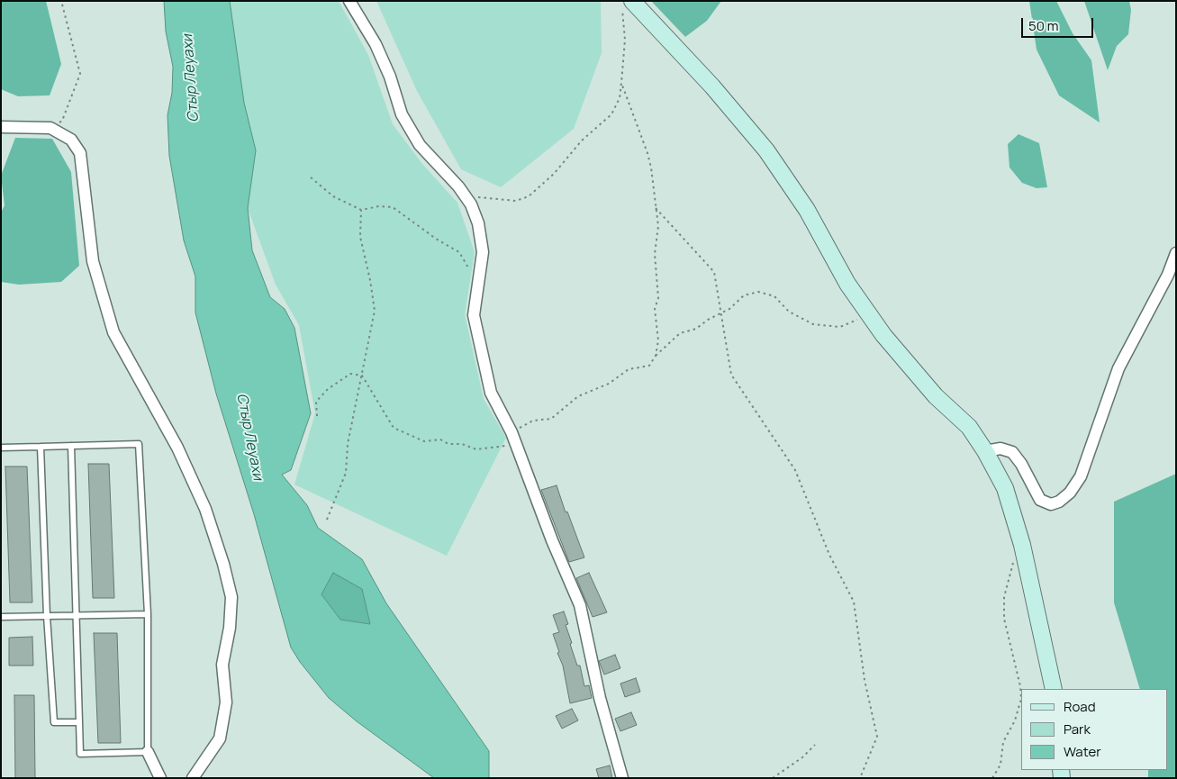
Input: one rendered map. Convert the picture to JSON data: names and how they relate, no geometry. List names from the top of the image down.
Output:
{
  "water": ["Стыр Леуахи"],
  "legend": ["Road", "Park", "Water"],
  "scale_bar": "50 m"
}
